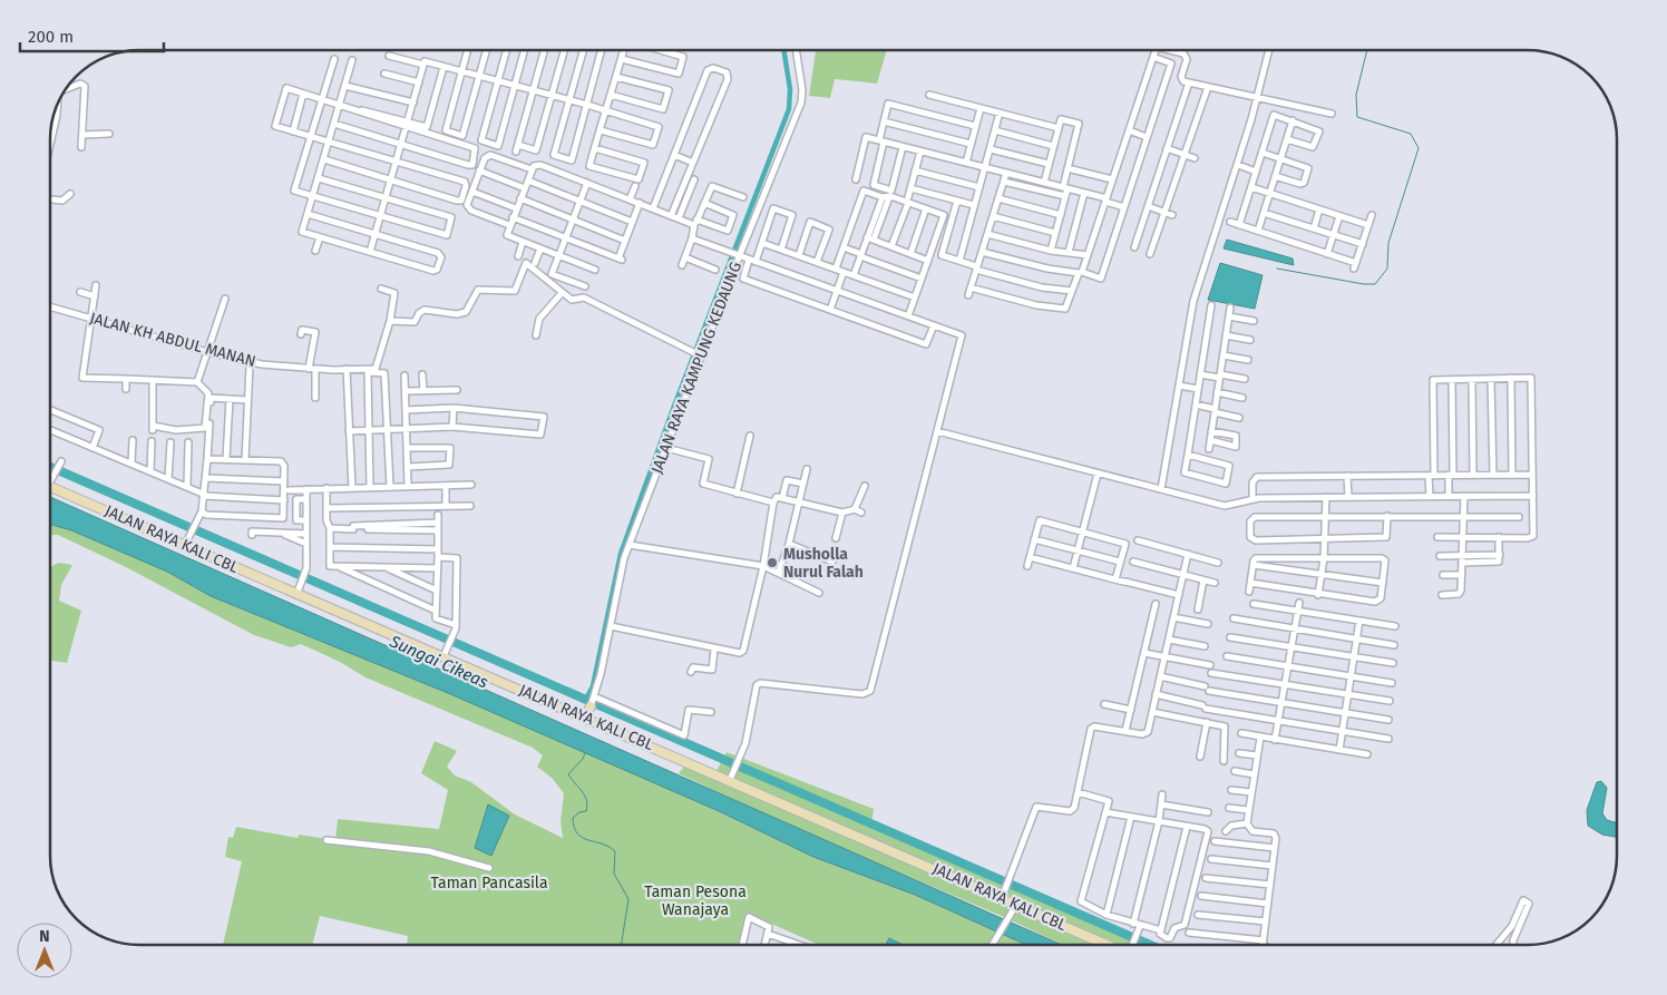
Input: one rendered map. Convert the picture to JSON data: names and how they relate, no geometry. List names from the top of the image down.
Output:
{
  "streets": {
    "main road": ["JALAN RAYA KALI CBL"],
    "street": ["JALAN KH ABDUL MANAN", "JALAN RAYA KAMPUNG KEDAUNG"]
  },
  "water": ["Sungai Cikeas"],
  "parks": ["Taman Pancasila", "Taman Pesona Wanajaya"],
  "places": ["Musholla Nurul Falah"],
  "scale_bar": "200 m",
  "north": "top"
}
